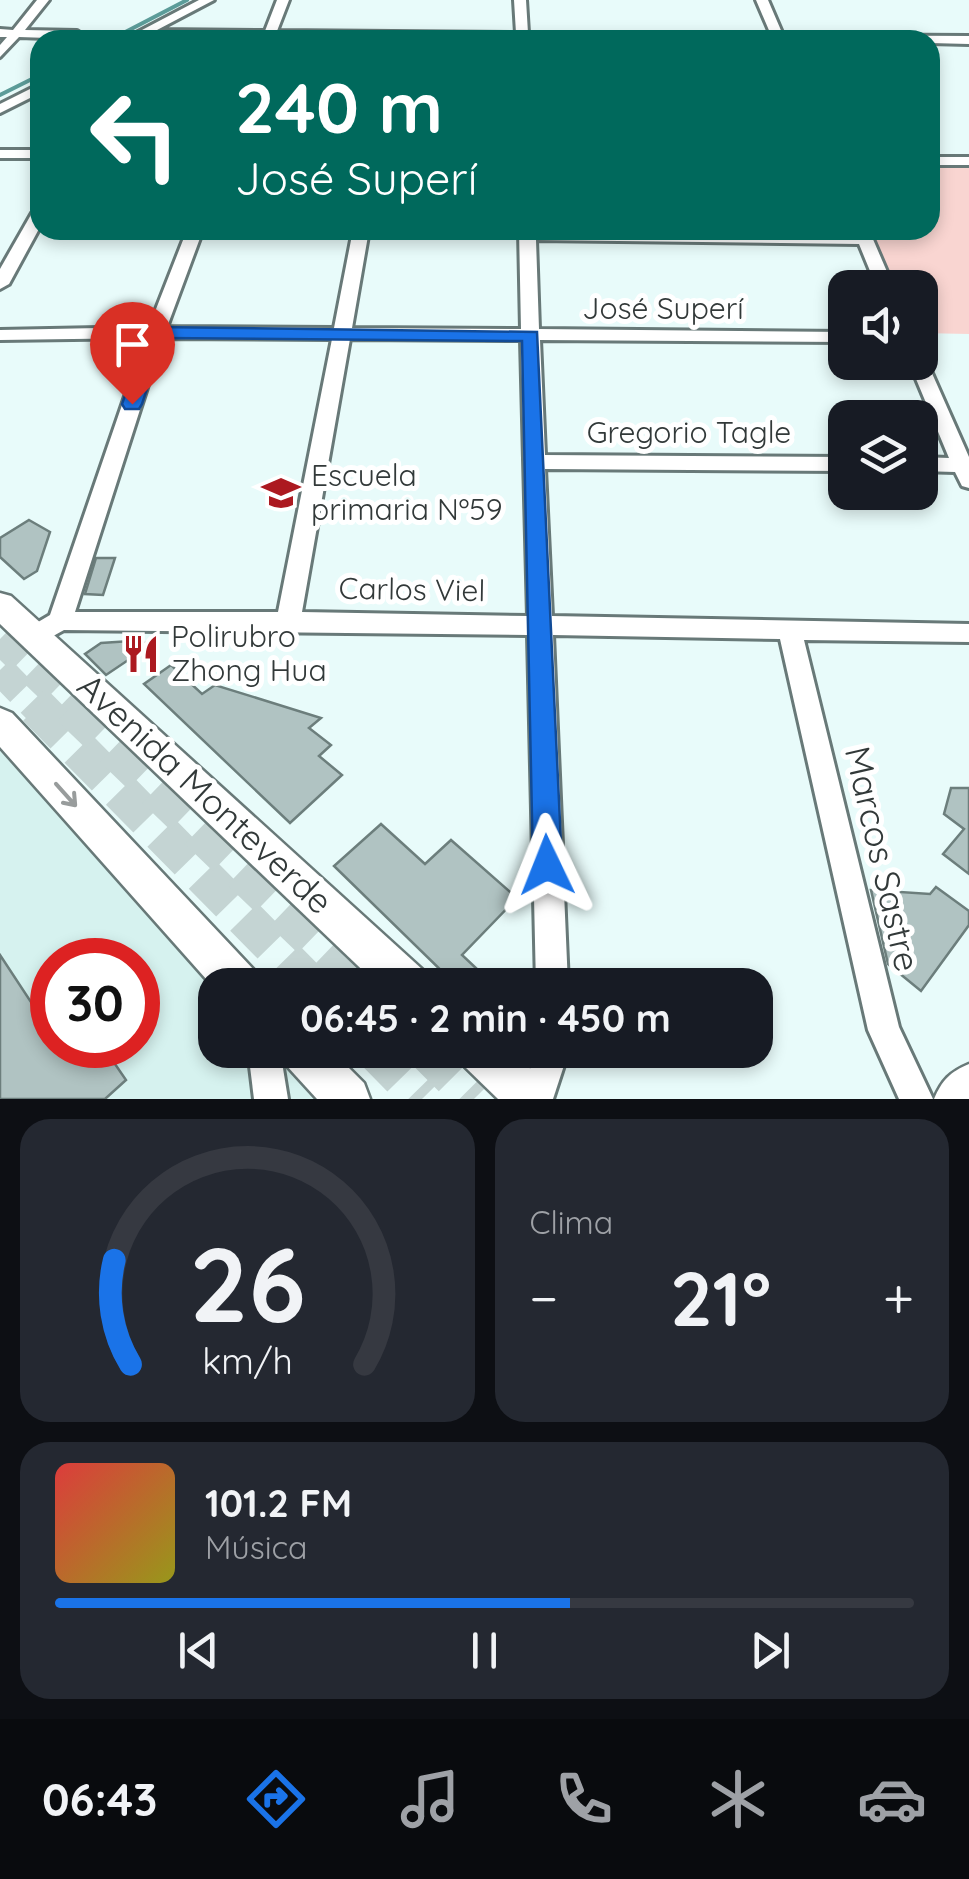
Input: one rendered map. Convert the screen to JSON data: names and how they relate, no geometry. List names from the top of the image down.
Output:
{
  "streets": {
    "main road": ["Avenida Monteverde"],
    "street": [
      "José Superí",
      "Gregorio Tagle",
      "Carlos Viel",
      "Marcos Sastre"
    ]
  },
  "crossings": [
    ["Carlos Viel", "Avenida Monteverde"],
    ["Carlos Viel", "Marcos Sastre"]
  ],
  "places": {
    "school or university": ["Escuela primaria Nº59"],
    "restaurant": ["Polirubro Zhong Hua"]
  },
  "page": {
    "turn": ["240 m", "José Superí"],
    "limit": "30",
    "trip": "06:45 · 2 min · 450 m",
    "tile": "Clima",
    "heat": ["−", "21°", "+"],
    "song": ["101.2 FM", "Música"],
    "tabs": "06:43",
    "gauge": ["26", "km/h"]
  }
}
